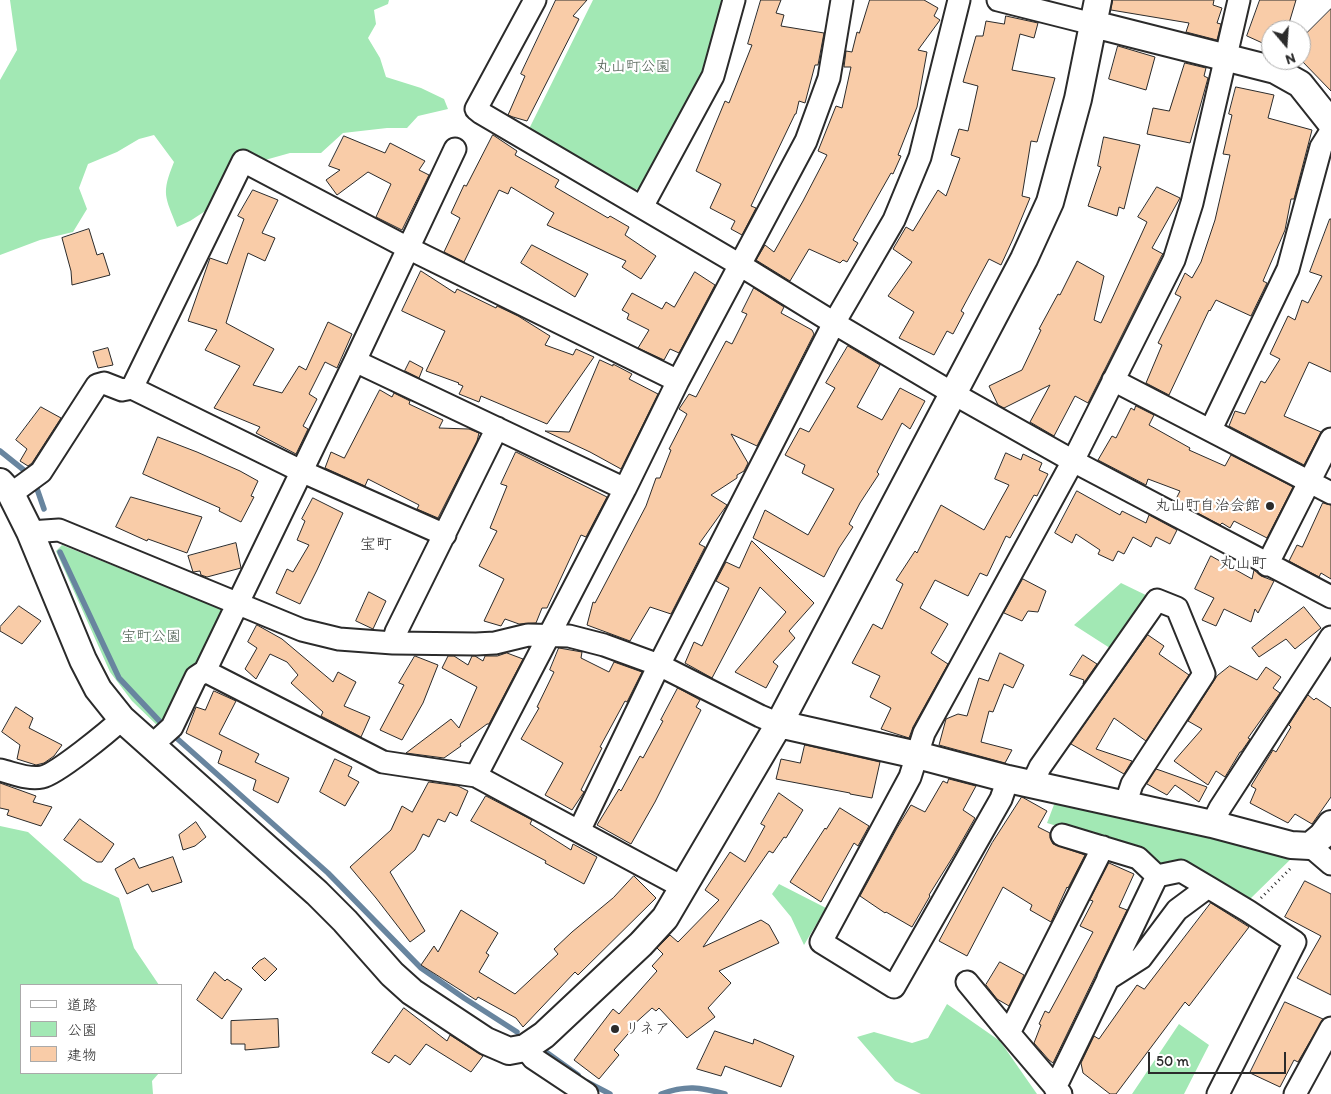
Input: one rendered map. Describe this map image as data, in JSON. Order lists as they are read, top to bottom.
{
  "districts": ["宝町", "丸山町"],
  "parks": ["丸山町公園", "宝町公園"],
  "places": ["丸山町自治会館", "リネア"],
  "legend": ["道路", "公園", "建物"],
  "scale_bar": "50 m",
  "north": "bottom"
}
